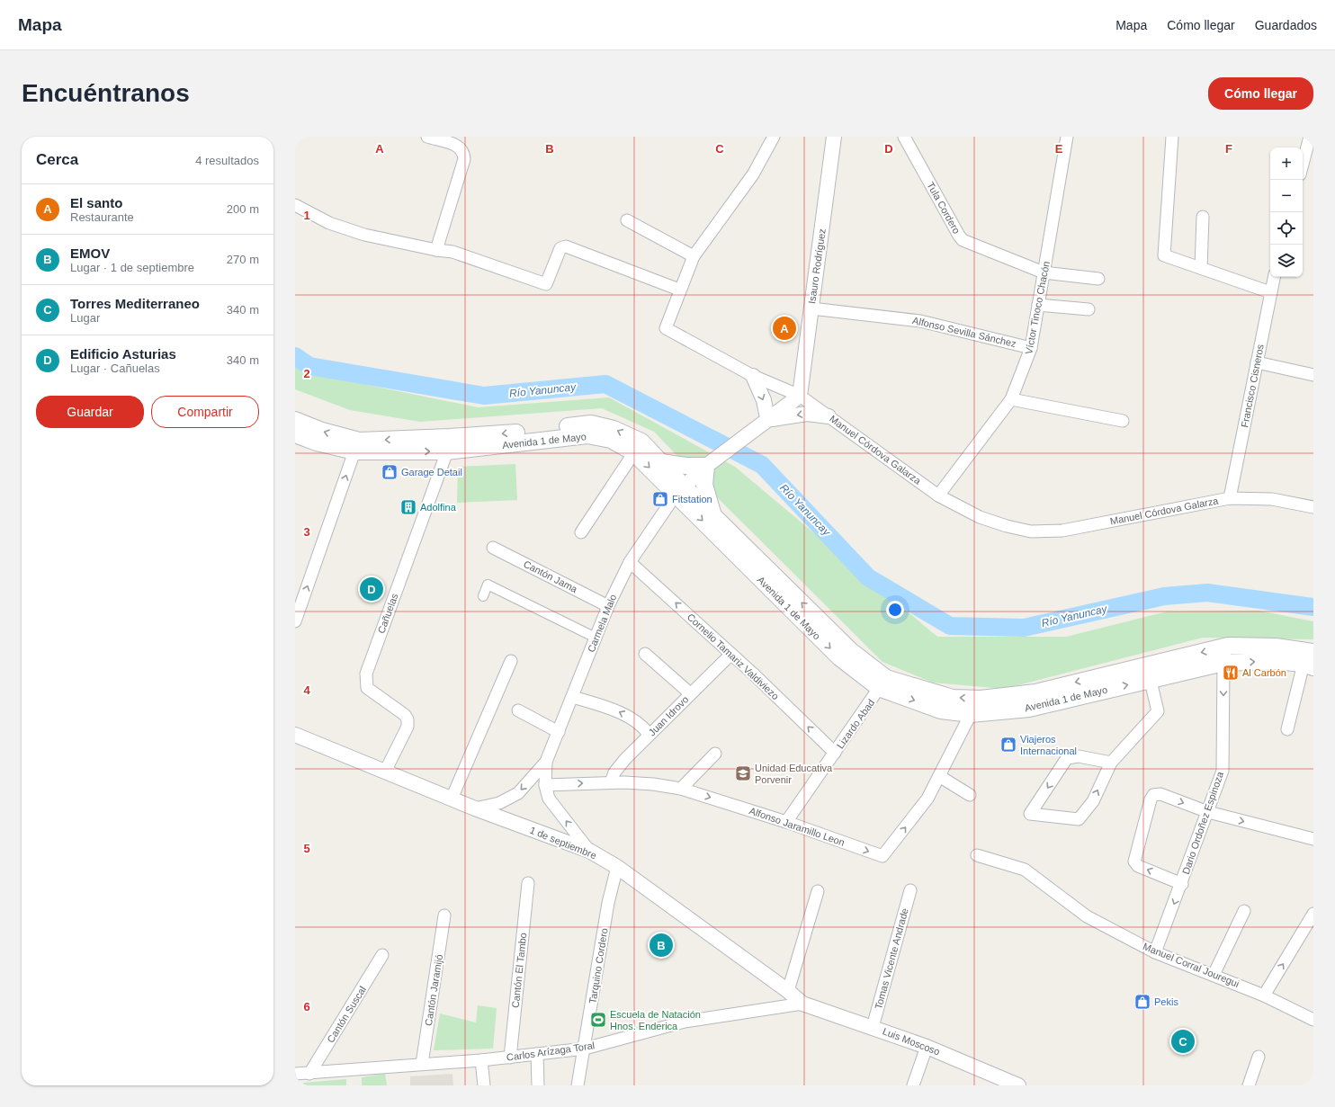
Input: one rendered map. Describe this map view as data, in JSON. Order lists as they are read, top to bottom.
{
  "streets": {
    "main road": ["Avenida 1 de Mayo"],
    "street": [
      "Tula Cordero",
      "Isauro Rodríguez",
      "Víctor Tinoco Chacón",
      "Alfonso Sevilla Sánchez",
      "Francisco Cisneros",
      "Manuel Córdova Galarza",
      "Cantón Jama",
      "Cañuelas",
      "Carmela Malo",
      "Cornelio Tamariz Valdiviezo",
      "Juan Idrovo",
      "Lizardo Abad",
      "Dario Ordoñez Espinoza",
      "Alfonso Jaramillo Leon",
      "1 de septiembre",
      "Tomas Vicente Andrade",
      "Manuel Corral Jouregui",
      "Tarquino Cordero",
      "Cantón El Tambo",
      "Cantón Jaramijó",
      "Cantón Suscal",
      "Luis Moscoso",
      "Carlos Arízaga Toral"
    ]
  },
  "crossings": [
    ["Tula Cordero", "Víctor Tinoco Chacón"],
    ["Isauro Rodríguez", "Alfonso Sevilla Sánchez"],
    ["Isauro Rodríguez", "Manuel Córdova Galarza"],
    ["Víctor Tinoco Chacón", "Alfonso Sevilla Sánchez"],
    ["Víctor Tinoco Chacón", "Manuel Córdova Galarza"],
    ["Francisco Cisneros", "Manuel Córdova Galarza"],
    ["Avenida 1 de Mayo", "Cañuelas"],
    ["Avenida 1 de Mayo", "Carmela Malo"],
    ["Avenida 1 de Mayo", "Lizardo Abad"],
    ["Avenida 1 de Mayo", "Dario Ordoñez Espinoza"],
    ["Avenida 1 de Mayo", "Alfonso Jaramillo Leon"],
    ["Cantón Jama", "Carmela Malo"],
    ["Cañuelas", "1 de septiembre"],
    ["Carmela Malo", "Cornelio Tamariz Valdiviezo"],
    ["Carmela Malo", "Alfonso Jaramillo Leon"],
    ["Carmela Malo", "1 de septiembre"],
    ["Cornelio Tamariz Valdiviezo", "Juan Idrovo"],
    ["Cornelio Tamariz Valdiviezo", "Lizardo Abad"],
    ["Juan Idrovo", "Alfonso Jaramillo Leon"],
    ["Lizardo Abad", "Alfonso Jaramillo Leon"],
    ["Dario Ordoñez Espinoza", "Manuel Corral Jouregui"],
    ["1 de septiembre", "Tarquino Cordero"],
    ["1 de septiembre", "Luis Moscoso"],
    ["1 de septiembre", "Carlos Arízaga Toral"],
    ["Tomas Vicente Andrade", "Luis Moscoso"],
    ["Tarquino Cordero", "Carlos Arízaga Toral"],
    ["Cantón El Tambo", "Carlos Arízaga Toral"],
    ["Cantón Jaramijó", "Carlos Arízaga Toral"],
    ["Cantón Suscal", "Carlos Arízaga Toral"],
    ["Luis Moscoso", "Carlos Arízaga Toral"]
  ],
  "one_way": ["Cornelio Tamariz Valdiviezo", "Alfonso Jaramillo Leon"],
  "water": ["Río Yanuncay"],
  "places": {
    "shop": [
      "Garage Detail",
      "Fitstation",
      "Viajeros Internacional",
      "Pekis"
    ],
    "building": ["Adolfina"],
    "restaurant": ["Al Carbón"],
    "school or university": ["Unidad Educativa Porvenir"],
    "sports": ["Escuela de Natación Hnos. Enderica"]
  },
  "page": {
    "header": "Mapa",
    "nav": ["Mapa", "Cómo llegar", "Guardados"],
    "buttons": [
      "Cómo llegar",
      ["Guardar", "Compartir"]
    ],
    "title": "Encuéntranos",
    "heading": ["Cerca", "4 resultados"],
    "map_buttons": ["+", "−"],
    "list": [
      {
        "mark": "A",
        "name": "El santo",
        "note": "Restaurante",
        "value": "200 m"
      },
      {
        "mark": "B",
        "name": "EMOV",
        "note": "Lugar · 1 de septiembre",
        "value": "270 m"
      },
      {
        "mark": "C",
        "name": "Torres Mediterraneo",
        "note": "Lugar",
        "value": "340 m"
      },
      {
        "mark": "D",
        "name": "Edificio Asturias",
        "note": "Lugar · Cañuelas",
        "value": "340 m"
      }
    ],
    "pins": [
      "A",
      "D",
      "B",
      "C"
    ]
  },
  "grid": {
    "columns": [
      "A",
      "B",
      "C",
      "D",
      "E",
      "F"
    ],
    "rows": [
      "1",
      "2",
      "3",
      "4",
      "5",
      "6"
    ]
  }
}
